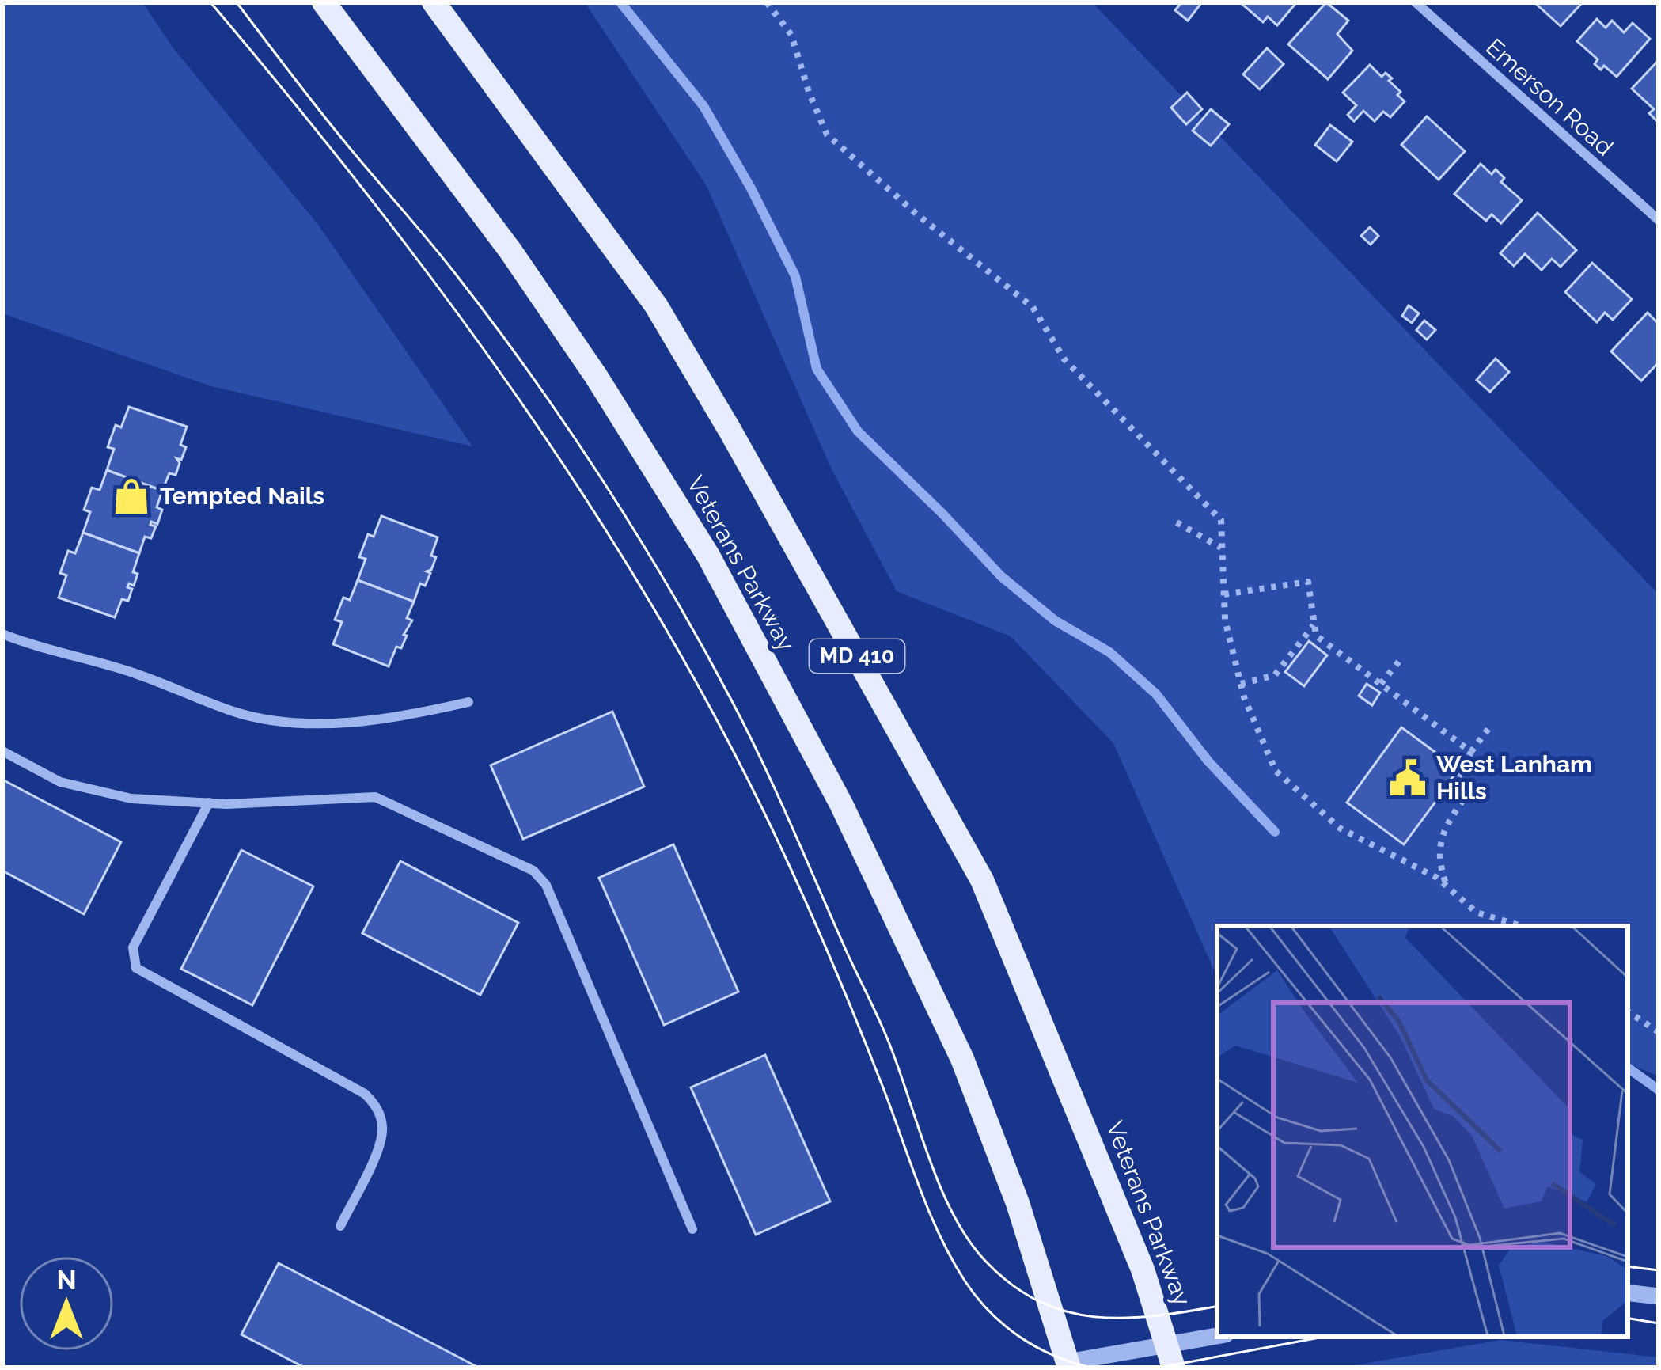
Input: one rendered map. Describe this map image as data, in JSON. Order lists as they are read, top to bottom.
{
  "streets": {
    "main road": ["Veterans Parkway", "MD 410"],
    "street": ["Emerson Road"]
  },
  "places": {
    "shop": ["Tempted Nails"],
    "public building": ["West Lanham Hills"]
  },
  "north": "top"
}
